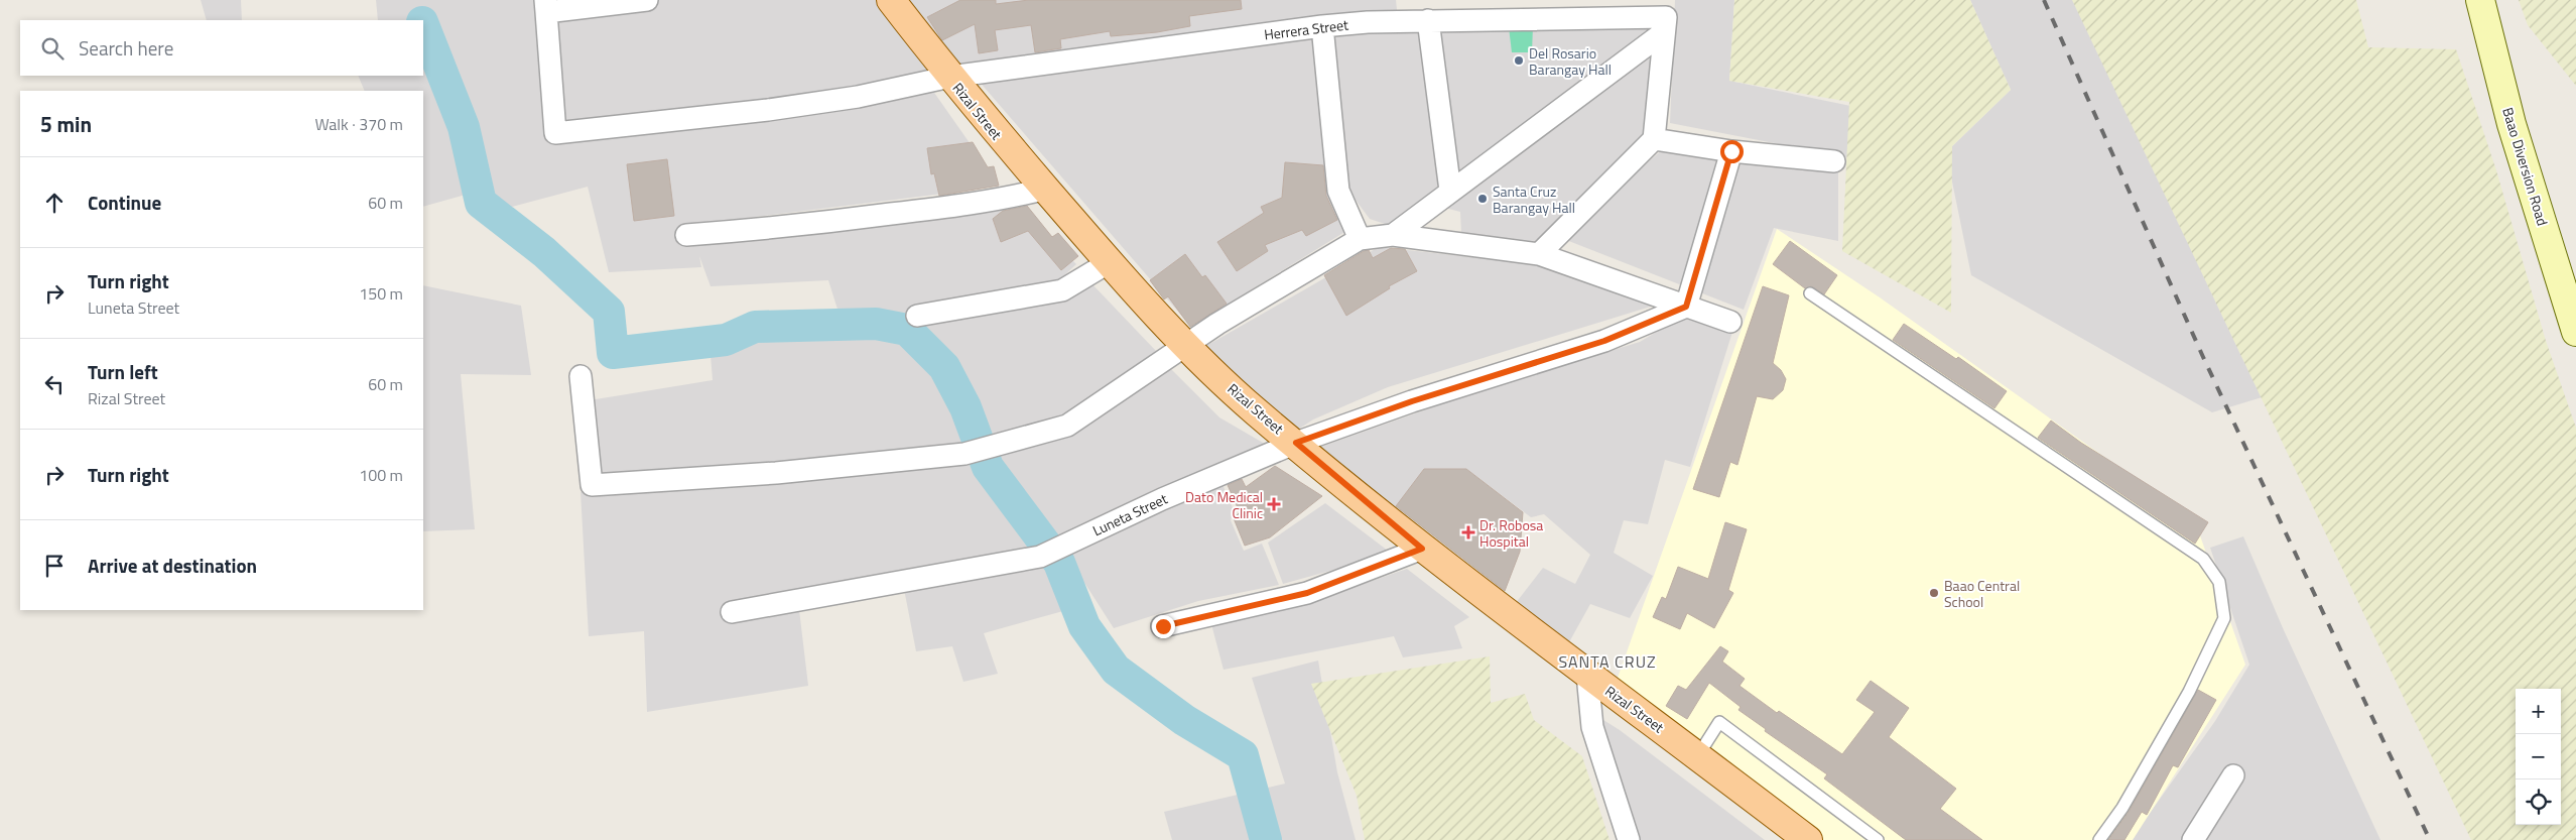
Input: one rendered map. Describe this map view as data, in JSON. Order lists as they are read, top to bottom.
{
  "streets": {
    "main road": ["Rizal Street", "Baao Diversion Road"],
    "street": ["Herrera Street", "Luneta Street"]
  },
  "crossings": [
    ["Herrera Street", "Rizal Street"],
    ["Rizal Street", "Luneta Street"]
  ],
  "districts": ["SANTA CRUZ"],
  "places": {
    "other": ["Del Rosario Barangay Hall", "Santa Cruz Barangay Hall", "Baao Central School"],
    "health": ["Dato Medical Clinic", "Dr. Robosa Hospital"]
  },
  "page": {
    "search": "Search here",
    "heading": ["5 min", "Walk · 370 m"],
    "list": [
      ["Continue", "60 m"],
      ["Turn right", "Luneta Street", "150 m"],
      ["Turn left", "Rizal Street", "60 m"],
      ["Turn right", "100 m"],
      "Arrive at destination"
    ],
    "map_buttons": ["+", "−"]
  }
}
